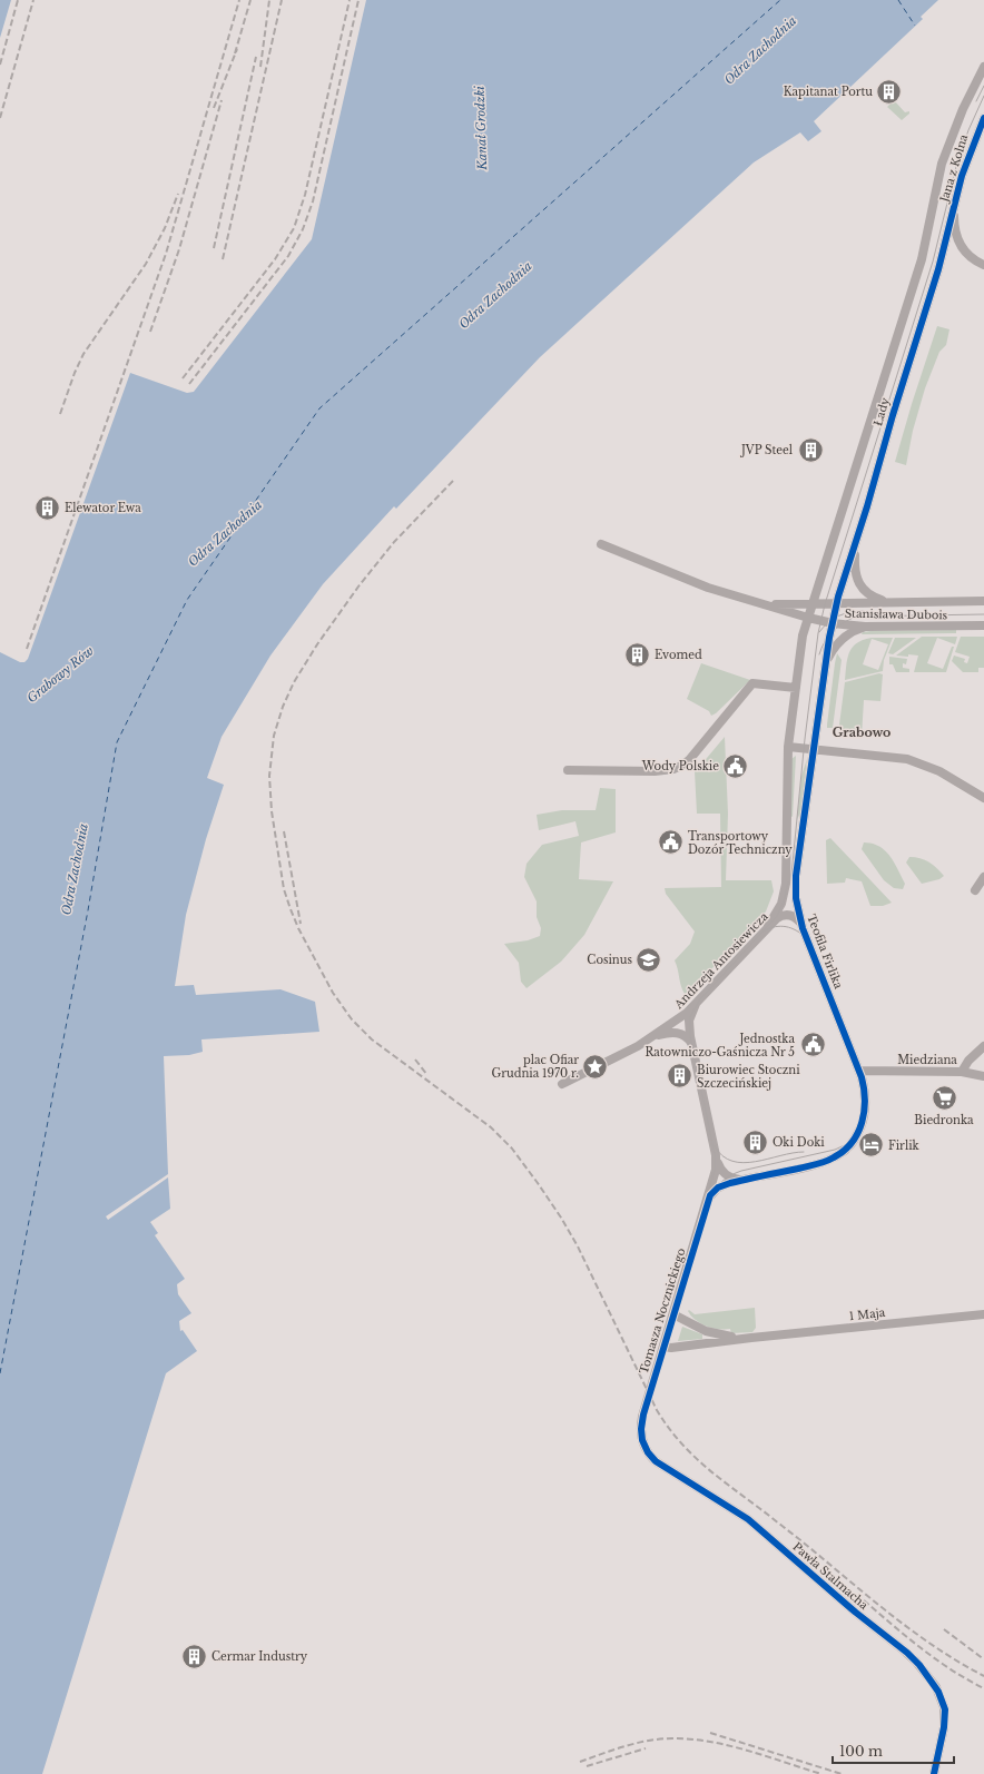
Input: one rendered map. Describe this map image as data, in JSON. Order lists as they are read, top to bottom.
{
  "streets": {
    "street": [
      "Jana z Kolna",
      "Łady",
      "Stanisława Dubois",
      "Teofila Firlika",
      "Andrzeja Antosiewicza",
      "Miedziana",
      "Tomasza Nocznickiego",
      "1 Maja",
      "Pawła Stalmacha"
    ]
  },
  "crossings": [
    ["Jana z Kolna", "Łady"],
    ["Łady", "Stanisława Dubois"],
    ["Łady", "Teofila Firlika"],
    ["Stanisława Dubois", "Teofila Firlika"],
    ["Teofila Firlika", "Andrzeja Antosiewicza"],
    ["Teofila Firlika", "Miedziana"],
    ["Teofila Firlika", "Tomasza Nocznickiego"],
    ["Andrzeja Antosiewicza", "Tomasza Nocznickiego"],
    ["Tomasza Nocznickiego", "1 Maja"],
    ["Tomasza Nocznickiego", "Pawła Stalmacha"]
  ],
  "districts": ["Grabowo"],
  "water": ["Odra Zachodnia", "Kanał Grodzki", "Grabowy Rów"],
  "places": {
    "building": [
      "Kapitanat Portu",
      "JVP Steel",
      "Elewator Ewa",
      "Evomed",
      "Biurowiec Stoczni Szczecińskiej",
      "Oki Doki",
      "Cermar Industry"
    ],
    "public building": ["Wody Polskie", "Transportowy Dozór Techniczny", "Jednostka Ratowniczo-Gaśnicza Nr 5"],
    "school or university": ["Cosinus"],
    "place": ["plac Ofiar Grudnia 1970 r."],
    "supermarket": ["Biedronka"],
    "hotel": ["Firlik"]
  },
  "scale_bar": "100 m"
}
